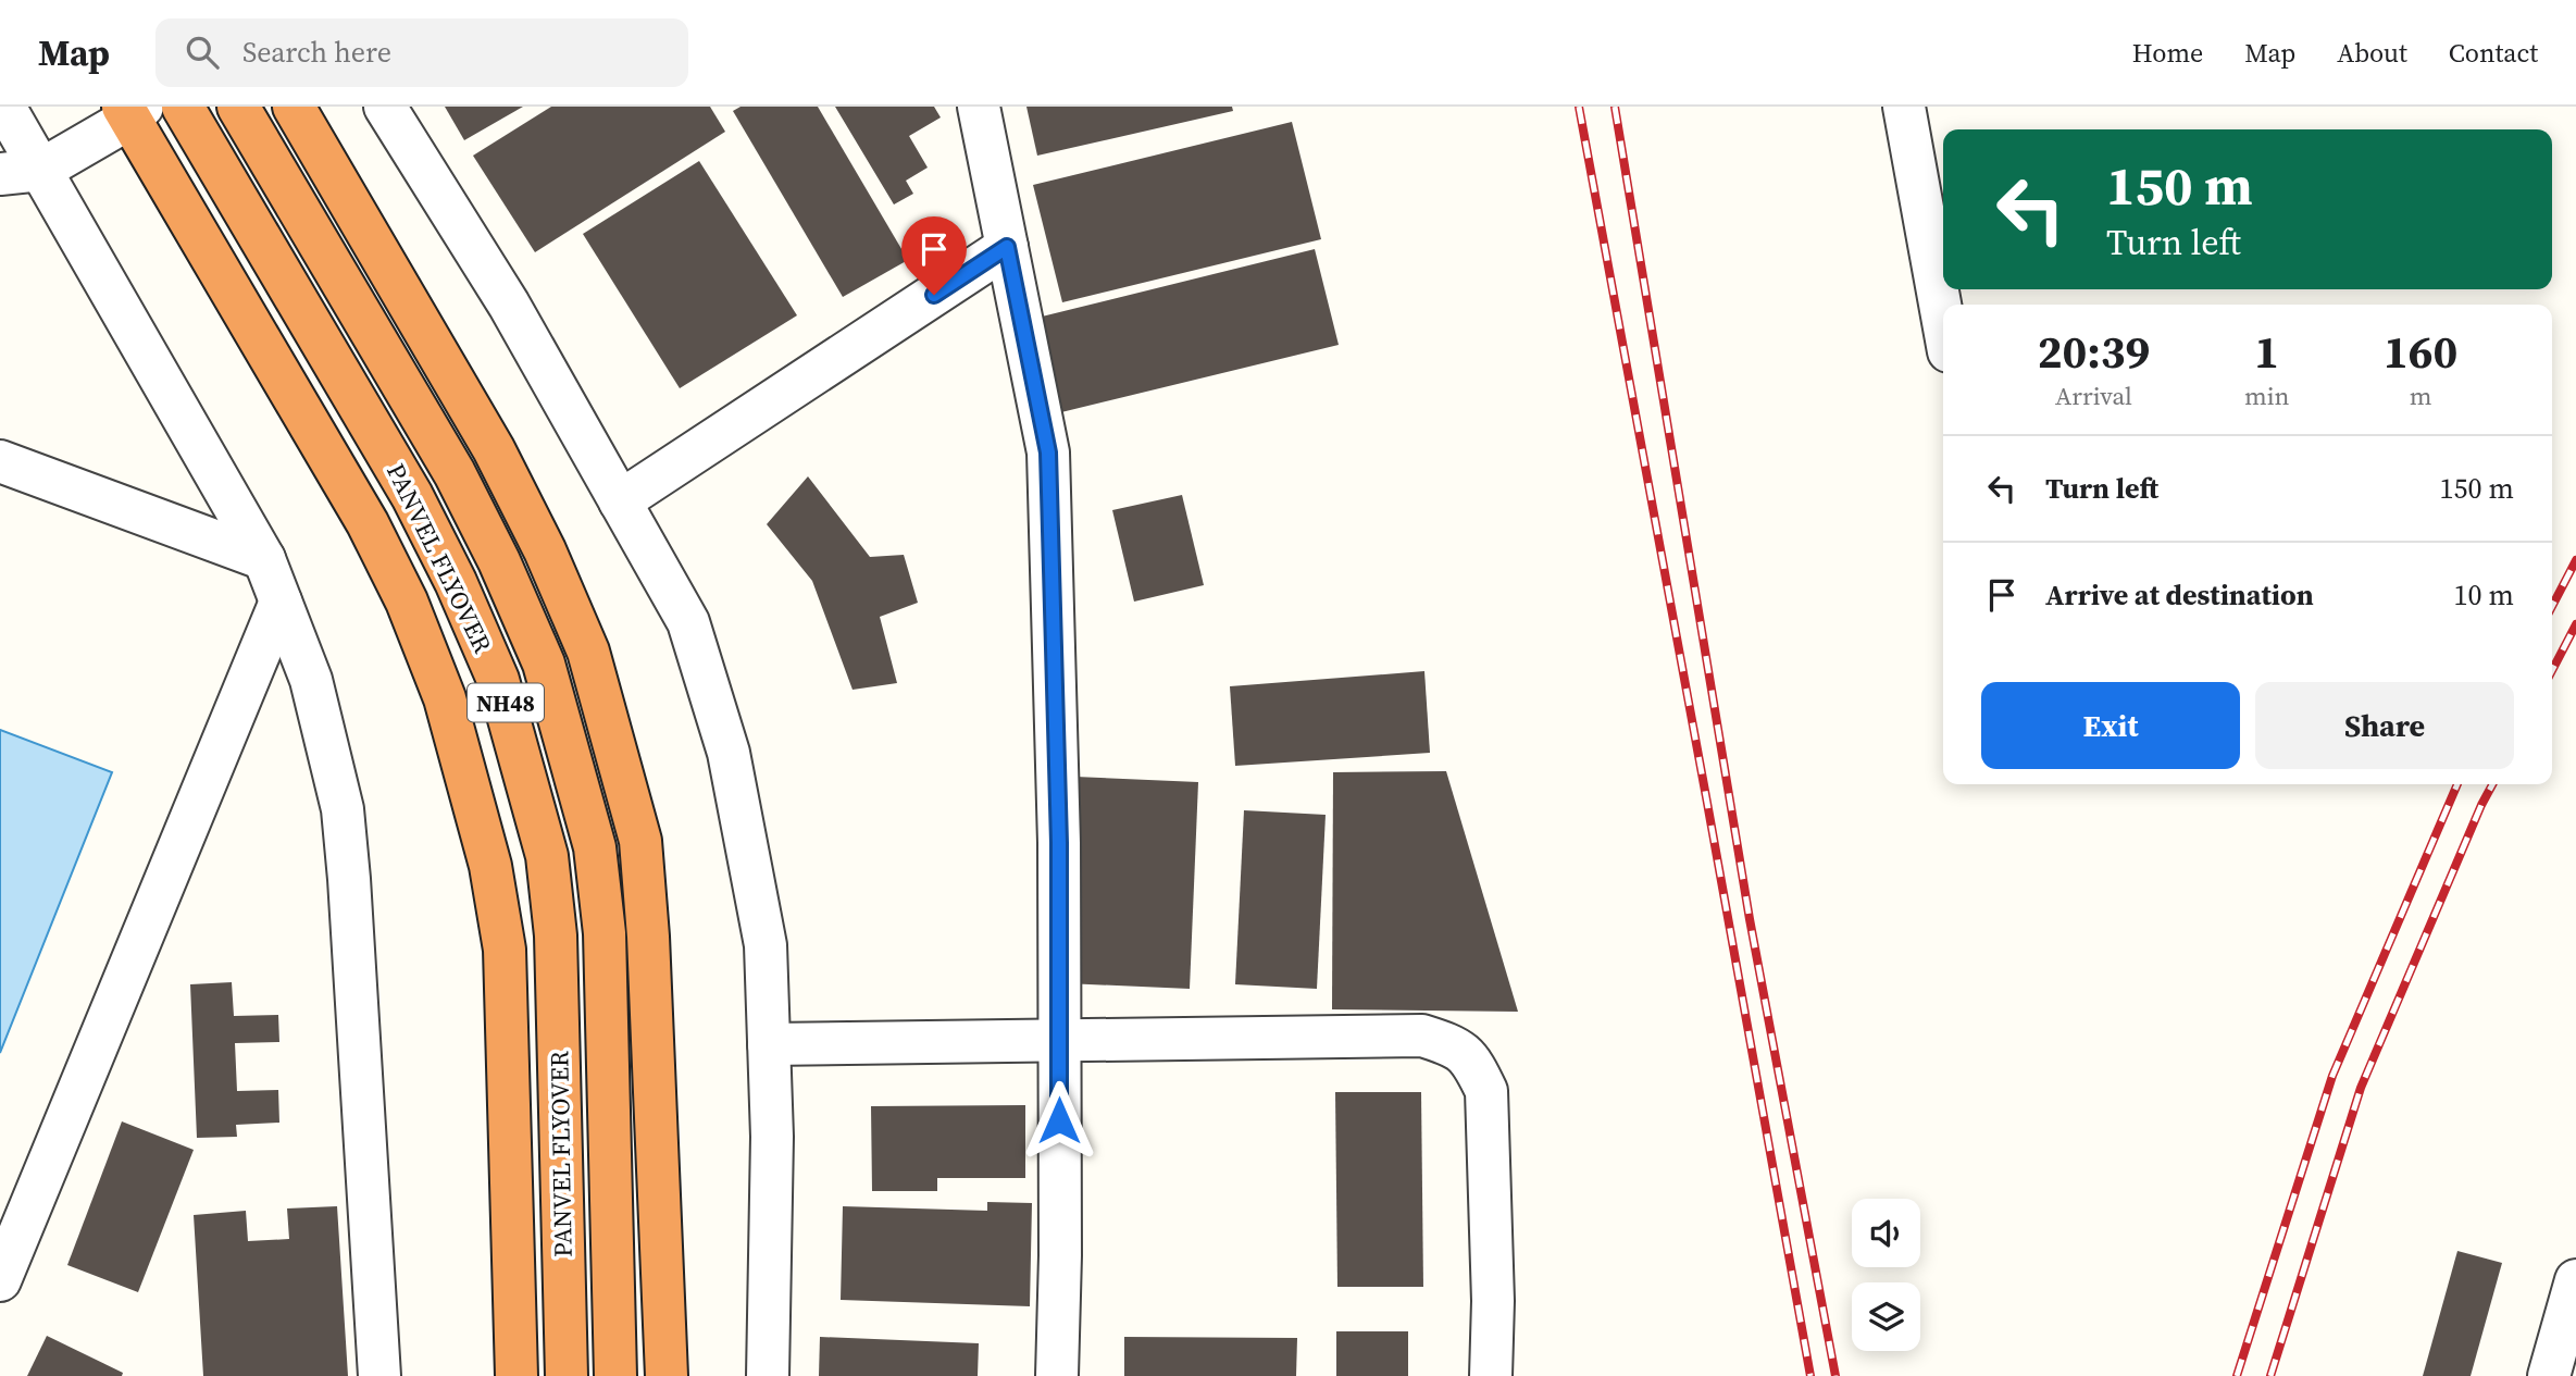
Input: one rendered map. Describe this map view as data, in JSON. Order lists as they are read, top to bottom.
{
  "streets": {
    "highway": ["PANVEL FLYOVER", "NH48"]
  },
  "page": {
    "header": "Map",
    "search": "Search here",
    "nav": [
      "Home",
      "Map",
      "About",
      "Contact"
    ],
    "turn": ["150 m", "Turn left"],
    "eta": [
      "20:39",
      "Arrival",
      "1",
      "min",
      "160",
      "m"
    ],
    "list": [
      {
        "name": "Turn left",
        "value": "150 m"
      },
      {
        "name": "Arrive at destination",
        "value": "10 m"
      }
    ],
    "buttons": ["Exit", "Share"]
  }
}
